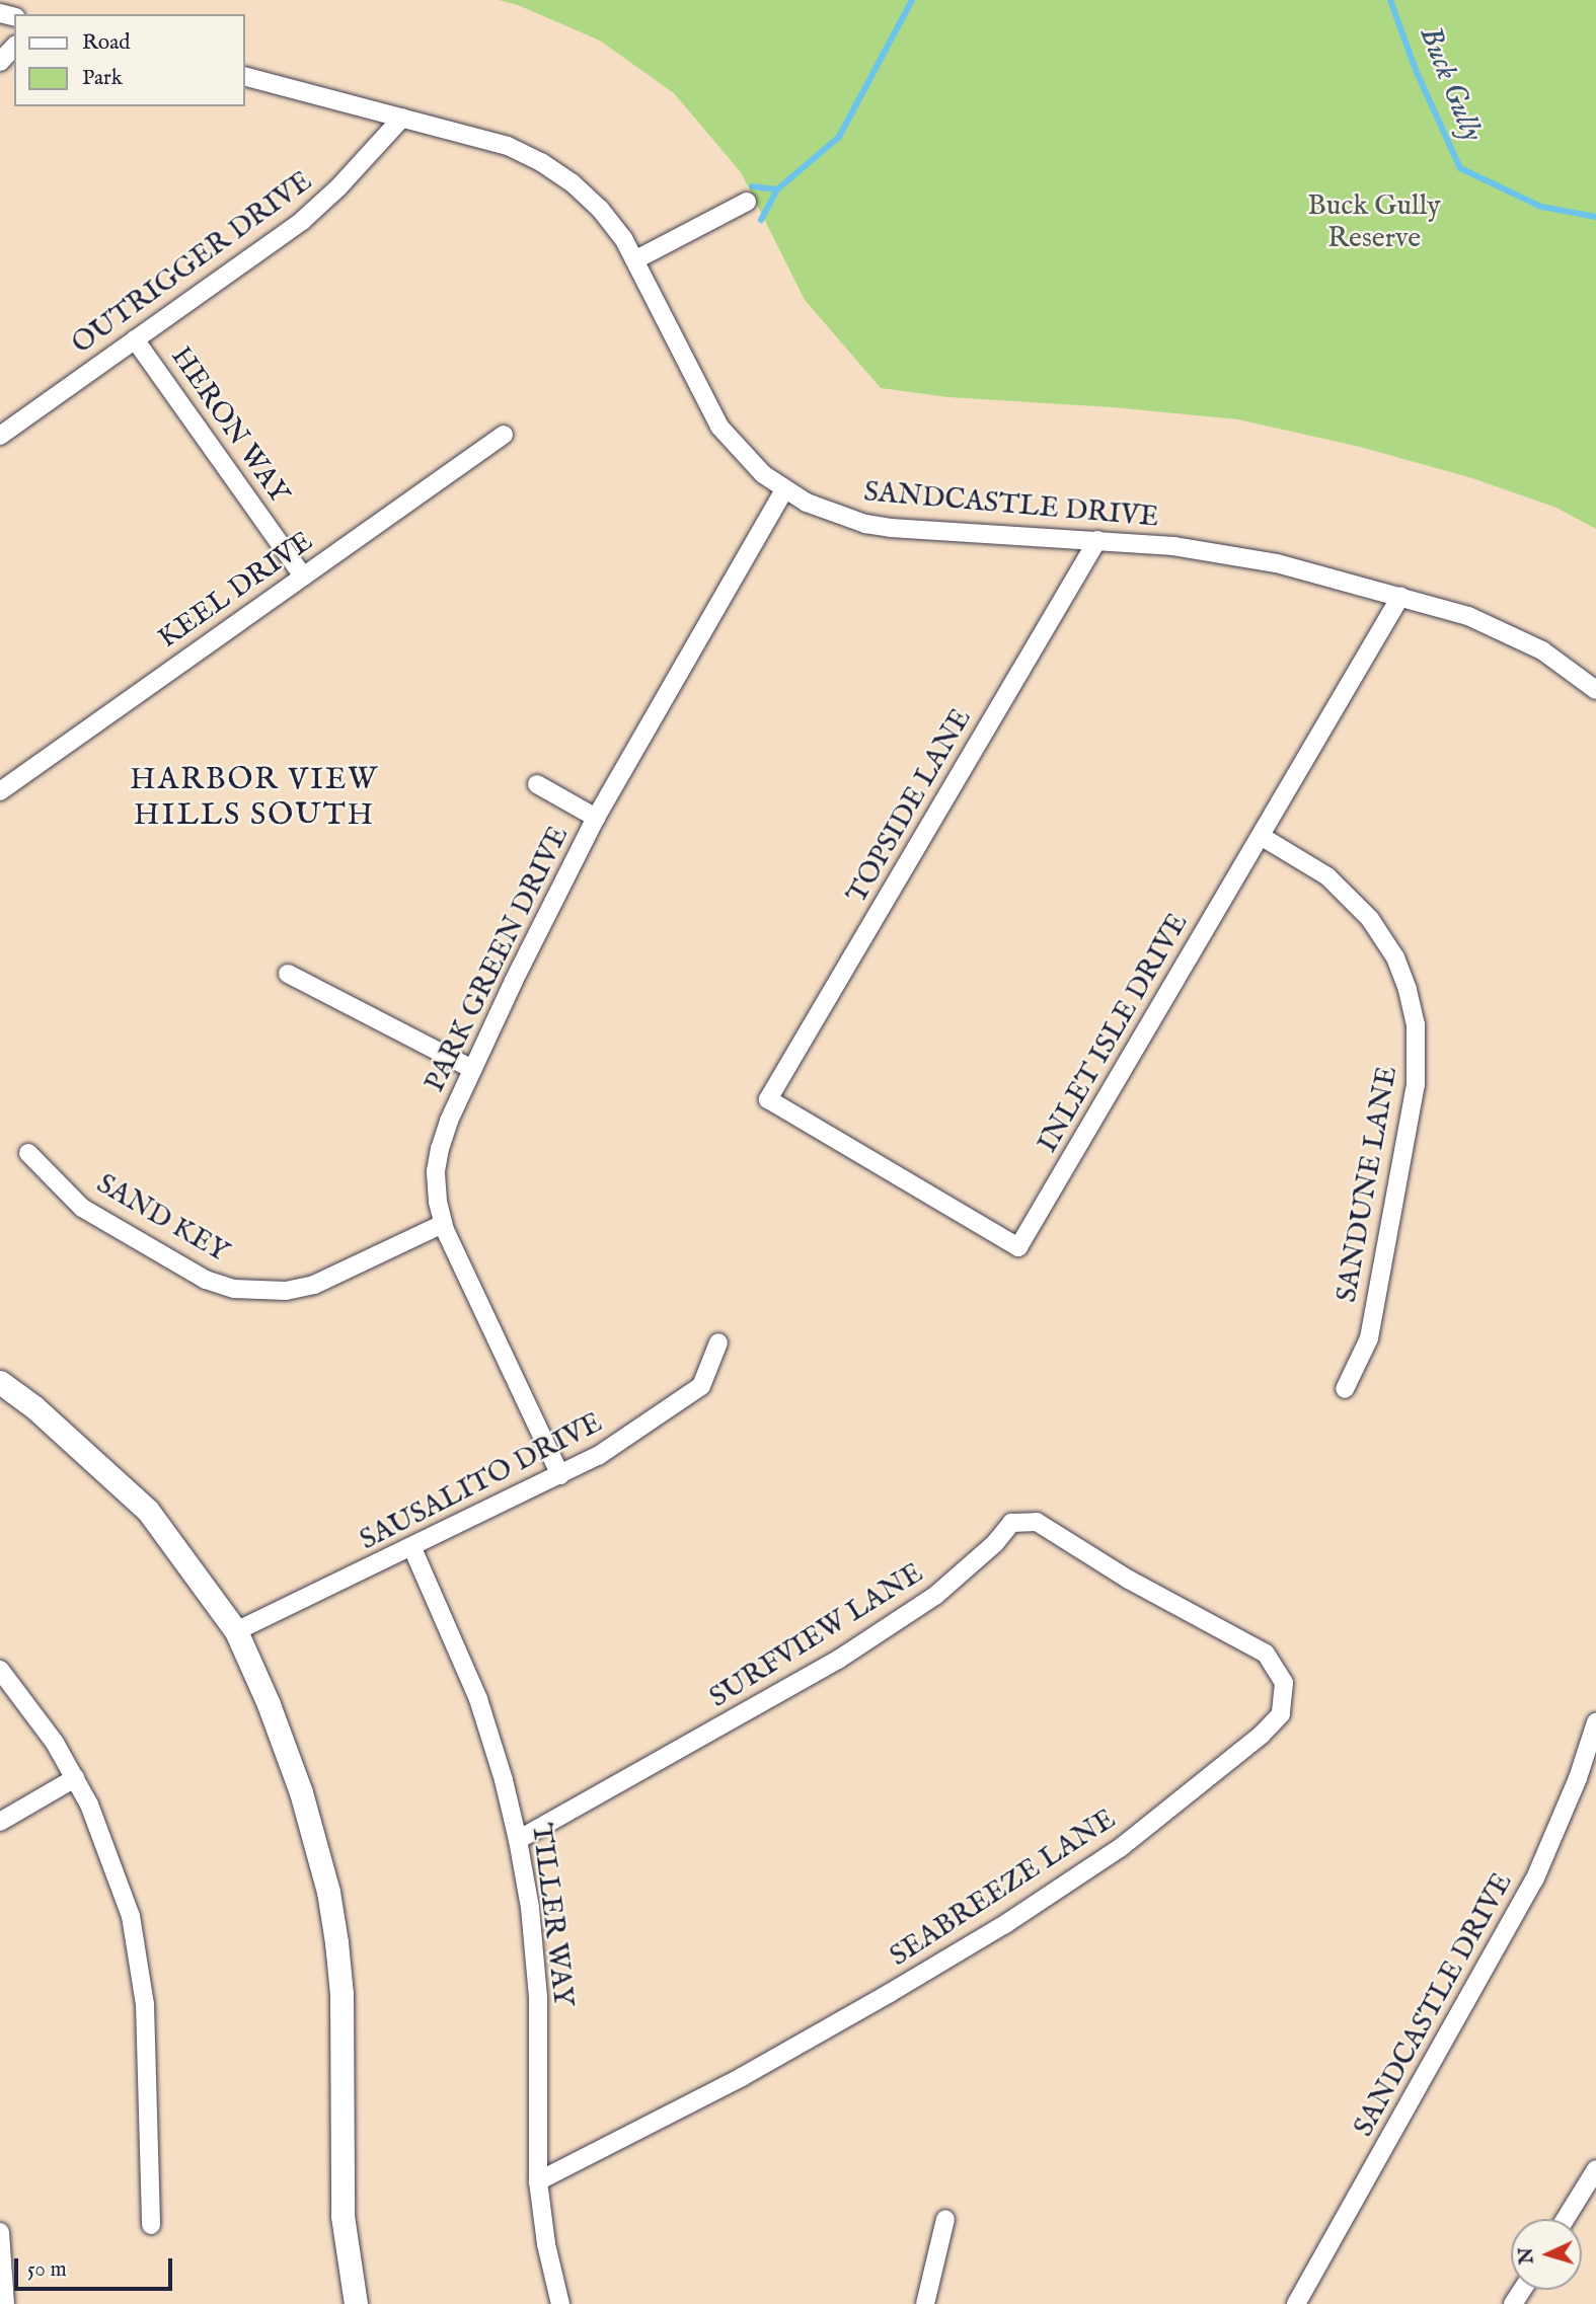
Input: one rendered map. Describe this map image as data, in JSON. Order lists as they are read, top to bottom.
{
  "streets": {
    "street": [
      "OUTRIGGER DRIVE",
      "HERON WAY",
      "SANDCASTLE DRIVE",
      "KEEL DRIVE",
      "TOPSIDE LANE",
      "PARK GREEN DRIVE",
      "INLET ISLE DRIVE",
      "SANDUNE LANE",
      "SAND KEY",
      "SAUSALITO DRIVE",
      "SURFVIEW LANE",
      "SEABREEZE LANE",
      "TILLER WAY"
    ]
  },
  "crossings": [
    ["OUTRIGGER DRIVE", "HERON WAY"],
    ["OUTRIGGER DRIVE", "SANDCASTLE DRIVE"],
    ["HERON WAY", "KEEL DRIVE"],
    ["SANDCASTLE DRIVE", "TOPSIDE LANE"],
    ["SANDCASTLE DRIVE", "PARK GREEN DRIVE"],
    ["SANDCASTLE DRIVE", "INLET ISLE DRIVE"],
    ["TOPSIDE LANE", "INLET ISLE DRIVE"],
    ["PARK GREEN DRIVE", "SAND KEY"],
    ["PARK GREEN DRIVE", "SAUSALITO DRIVE"],
    ["INLET ISLE DRIVE", "SANDUNE LANE"],
    ["SAUSALITO DRIVE", "TILLER WAY"],
    ["SURFVIEW LANE", "SEABREEZE LANE"],
    ["SURFVIEW LANE", "TILLER WAY"],
    ["SEABREEZE LANE", "TILLER WAY"]
  ],
  "districts": ["HARBOR VIEW HILLS SOUTH"],
  "water": ["Buck Gully"],
  "parks": ["Buck Gully Reserve"],
  "legend": ["Road", "Park"],
  "scale_bar": "50 m",
  "north": "left"
}
